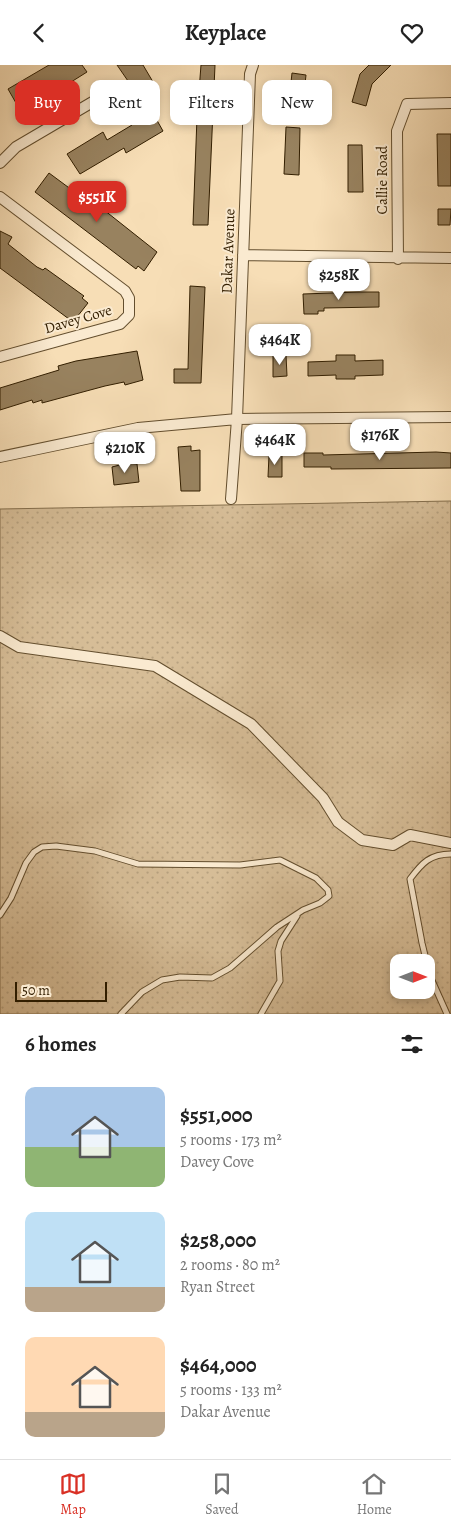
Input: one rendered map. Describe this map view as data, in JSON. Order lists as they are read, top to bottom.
{
  "streets": {
    "street": ["Callie Road", "Dakar Avenue", "Davey Cove"]
  },
  "scale_bar": "50 m",
  "north": "right",
  "page": {
    "header": "Keyplace",
    "chip": [
      "Buy",
      "Rent",
      "Filters",
      "New"
    ],
    "price": [
      "$551K",
      "$258K",
      "$464K",
      "$176K",
      "$464K",
      "$210K"
    ],
    "scale": "50 m",
    "heading": "6 homes",
    "list": [
      {
        "name": "$551,000",
        "note": "5 rooms · 173 m² · Davey Cove"
      },
      {
        "name": "$258,000",
        "note": "2 rooms · 80 m² · Ryan Street"
      },
      {
        "name": "$464,000",
        "note": "5 rooms · 133 m² · Dakar Avenue"
      }
    ],
    "tabs": ["Map", "Saved", "Home"]
  }
}
